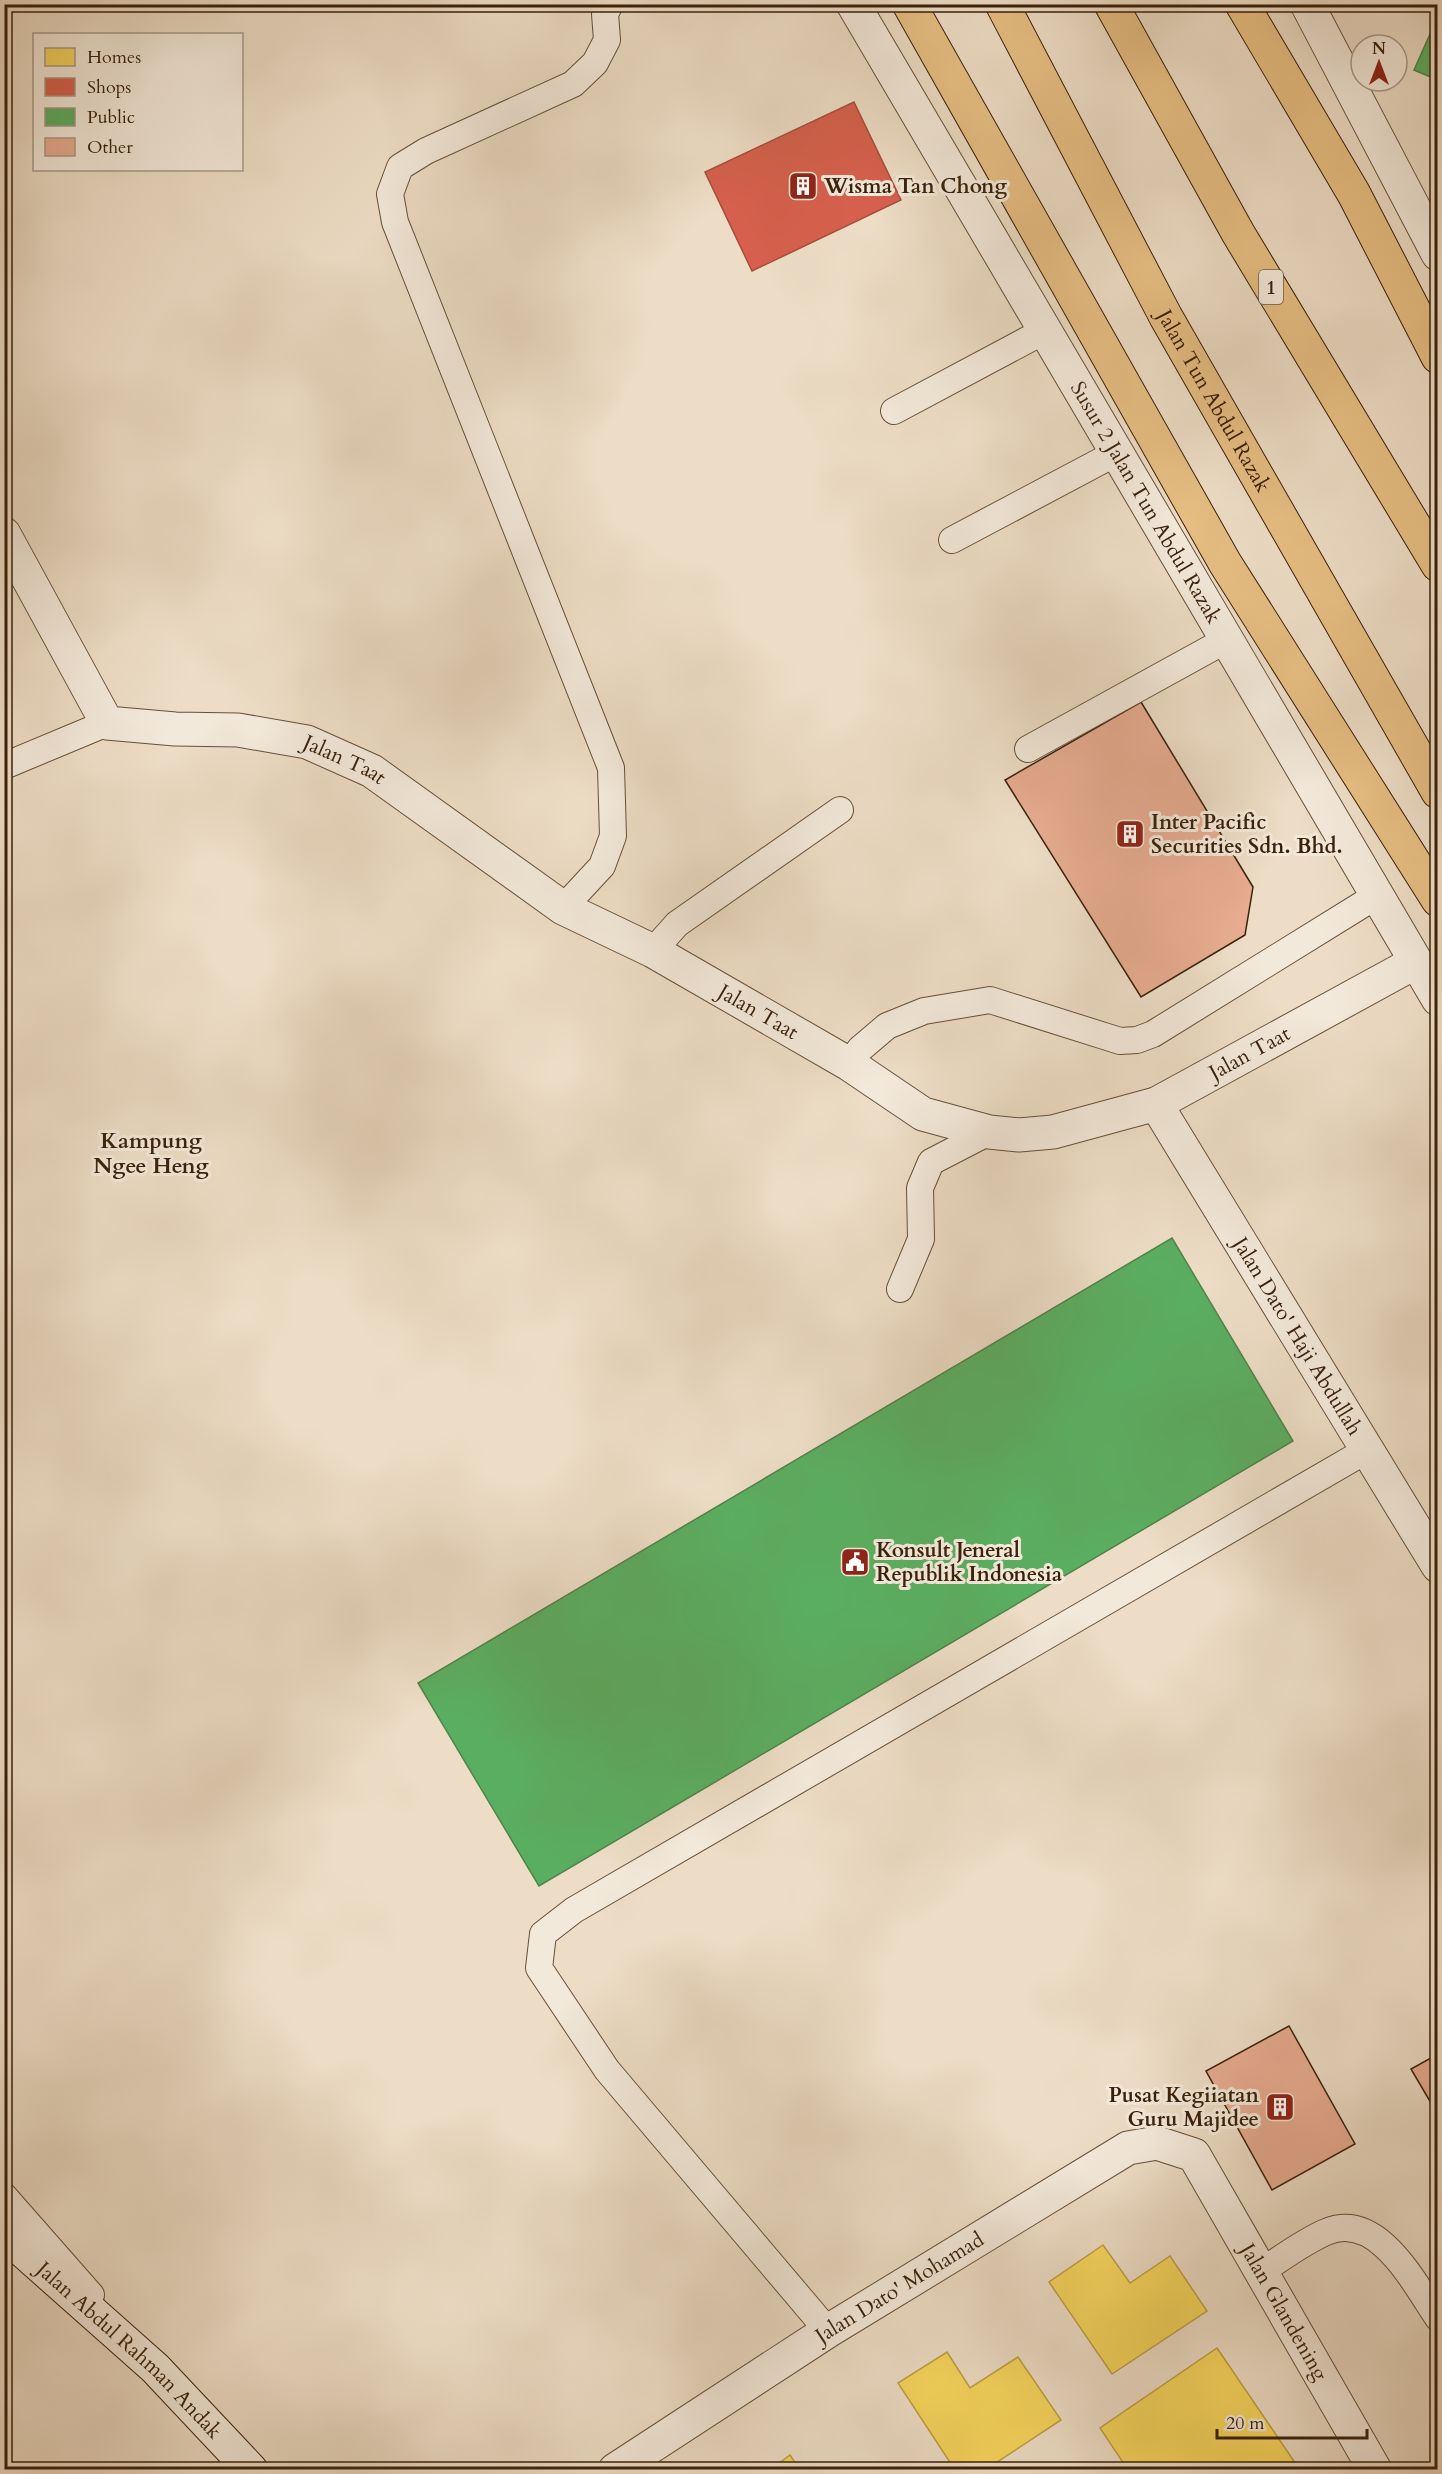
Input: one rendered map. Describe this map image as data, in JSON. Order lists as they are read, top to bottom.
{
  "streets": {
    "highway": ["1", "Jalan Tun Abdul Razak"],
    "street": [
      "Susur 2 Jalan Tun Abdul Razak",
      "Jalan Taat",
      "Jalan Dato' Haji Abdullah",
      "Jalan Dato' Mohamad",
      "Jalan Glandening",
      "Jalan Abdul Rahman Andak"
    ]
  },
  "crossings": [
    ["Susur 2 Jalan Tun Abdul Razak", "Jalan Taat"],
    ["Jalan Taat", "Jalan Dato' Haji Abdullah"],
    ["Jalan Dato' Mohamad", "Jalan Glandening"]
  ],
  "districts": ["Kampung Ngee Heng"],
  "places": {
    "building": ["Wisma Tan Chong", "Inter Pacific Securities Sdn. Bhd.", "Pusat Kegiiatan Guru Majidee"],
    "public building": ["Konsult Jeneral Republik Indonesia"]
  },
  "legend": [
    "Homes",
    "Shops",
    "Public",
    "Other"
  ],
  "scale_bar": "20 m",
  "north": "top"
}
